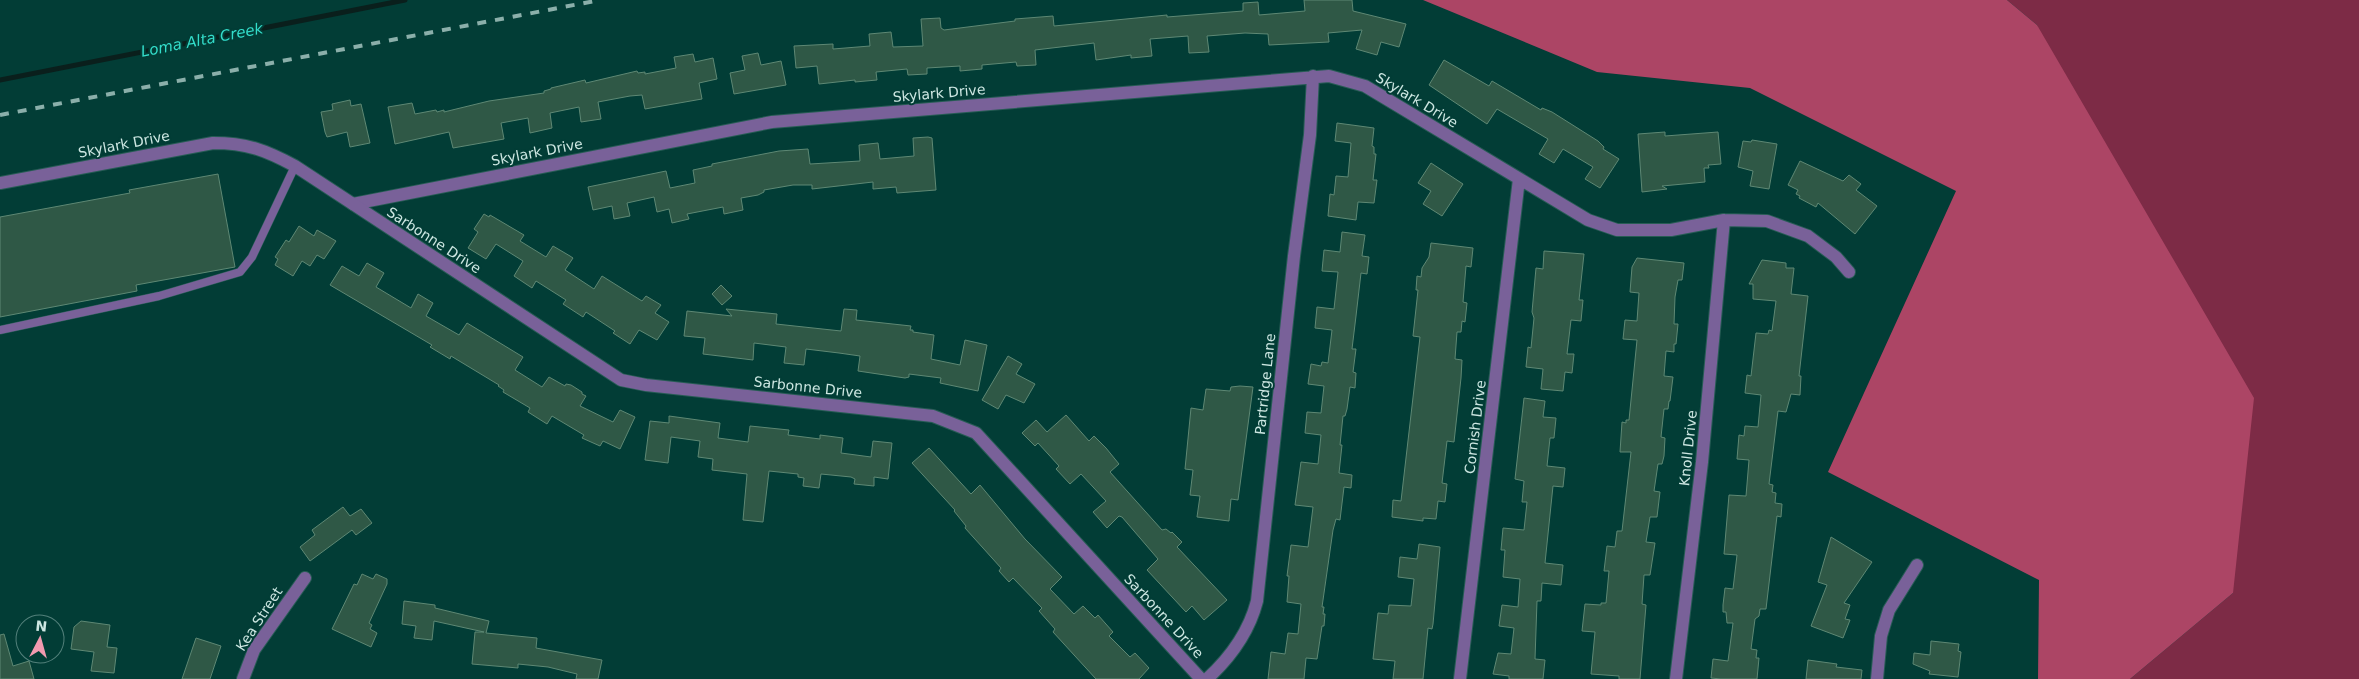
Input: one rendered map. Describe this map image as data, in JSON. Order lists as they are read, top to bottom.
{
  "streets": {
    "street": [
      "Skylark Drive",
      "Sarbonne Drive",
      "Partridge Lane",
      "Cornish Drive",
      "Knoll Drive",
      "Kea Street"
    ]
  },
  "crossings": [
    ["Skylark Drive", "Sarbonne Drive"],
    ["Skylark Drive", "Partridge Lane"],
    ["Skylark Drive", "Cornish Drive"],
    ["Skylark Drive", "Knoll Drive"]
  ],
  "water": ["Loma Alta Creek"],
  "north": "top"
}
